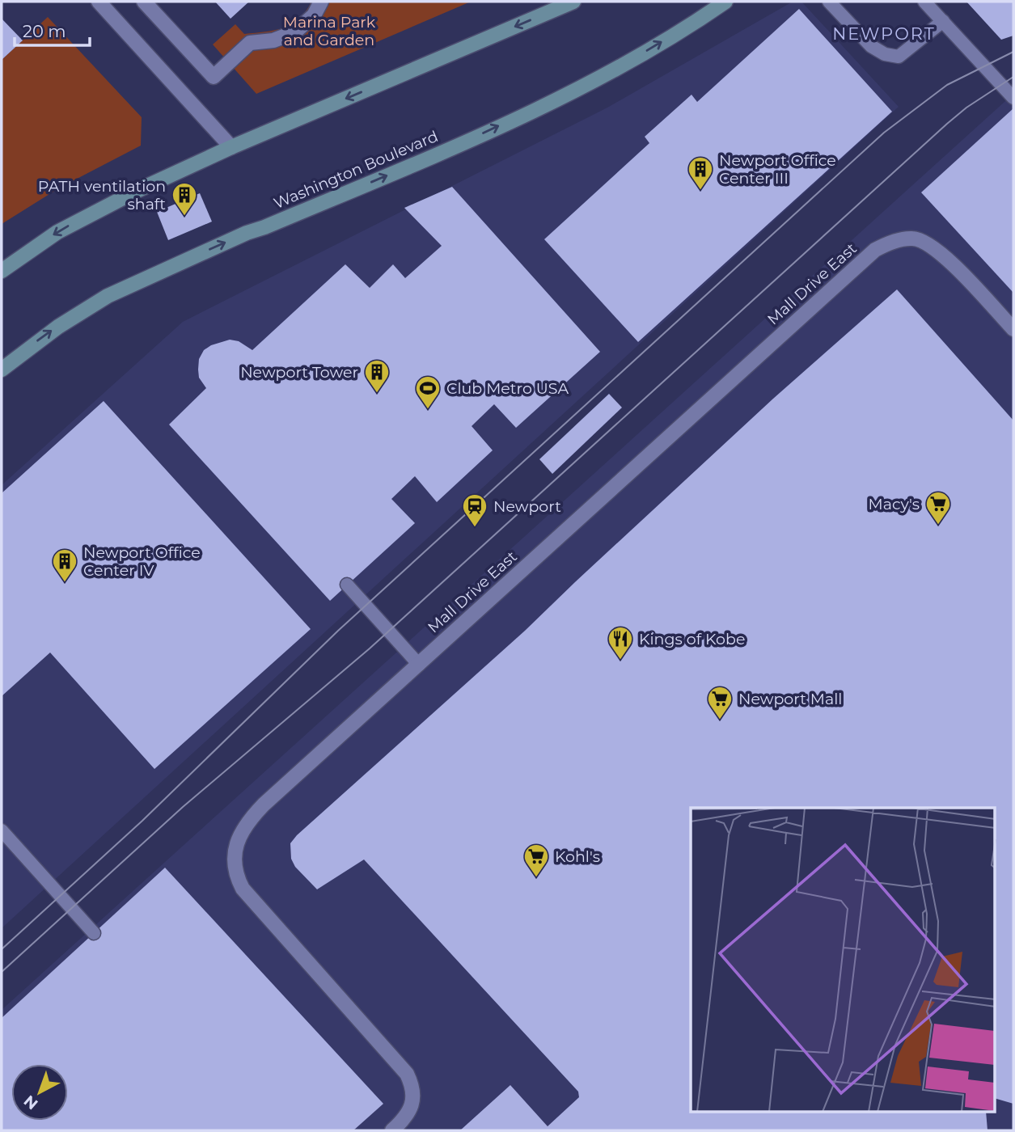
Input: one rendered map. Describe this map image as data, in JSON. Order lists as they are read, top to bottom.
{
  "streets": {
    "street": ["Washington Boulevard", "Mall Drive East"]
  },
  "districts": ["NEWPORT"],
  "parks": ["Marina Park and Garden"],
  "places": {
    "building": [
      "Newport Office Center III",
      "PATH ventilation shaft",
      "Newport Tower",
      "Newport Office Center IV"
    ],
    "sports": ["Club Metro USA"],
    "supermarket": ["Macy's", "Newport Mall", "Kohl's"],
    "station": ["Newport"],
    "restaurant": ["Kings of Kobe"]
  },
  "scale_bar": "20 m",
  "north": "bottom left"
}
